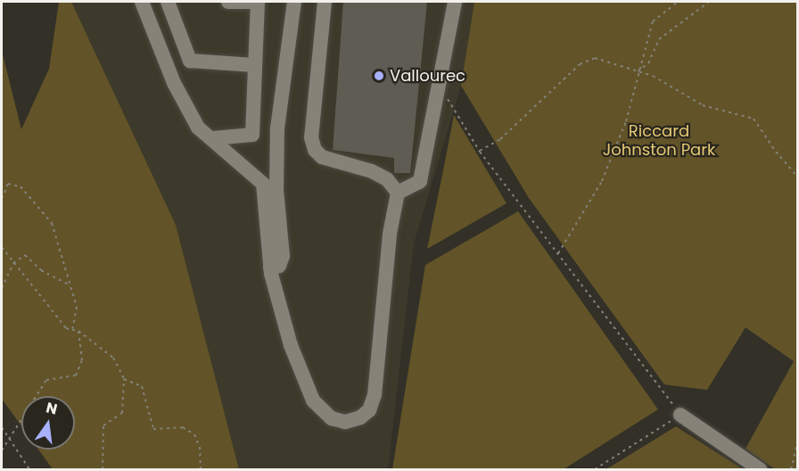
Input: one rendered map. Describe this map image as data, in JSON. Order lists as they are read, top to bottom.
{
  "parks": ["Riccard Johnston Park"],
  "places": ["Vallourec"],
  "north": "top"
}
